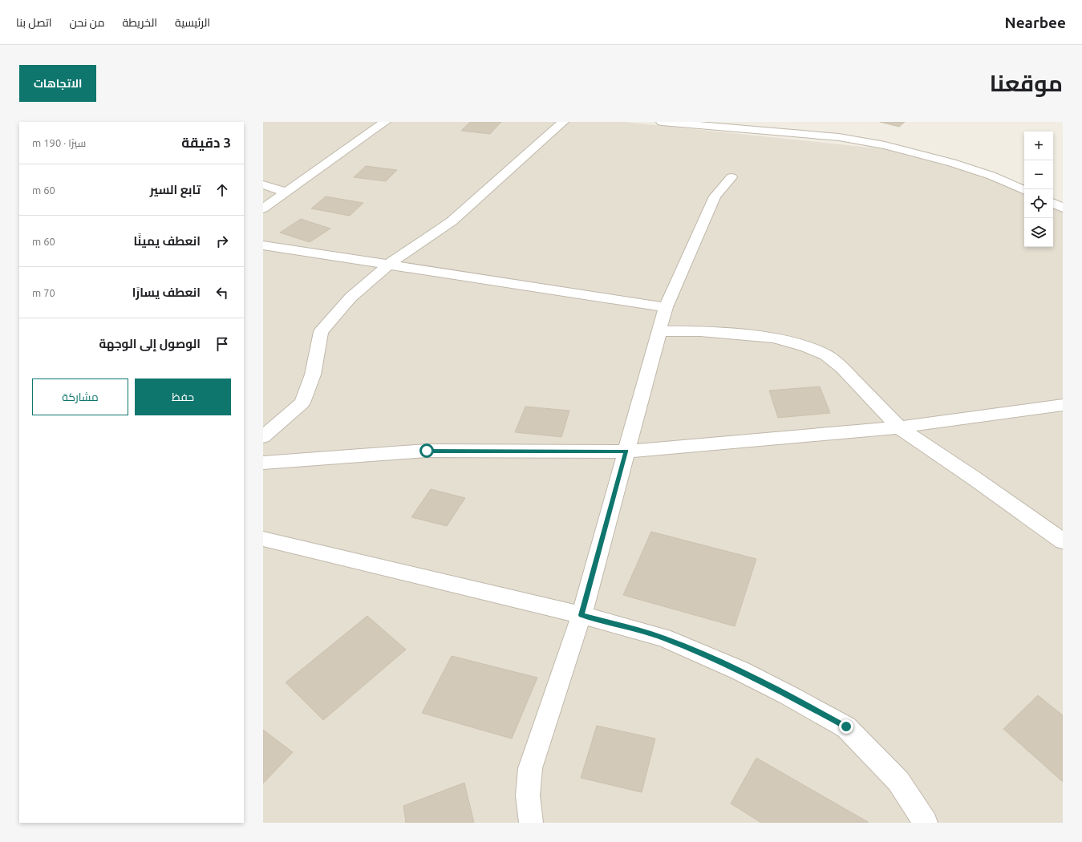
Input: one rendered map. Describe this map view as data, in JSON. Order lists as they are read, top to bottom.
{
  "page": {
    "header": "Nearbee",
    "nav": [
      "الرئيسية",
      "الخريطة",
      "من نحن",
      "اتصل بنا"
    ],
    "title": "موقعنا",
    "buttons": [
      "الاتجاهات",
      ["حفظ", "مشاركة"]
    ],
    "heading": ["3 دقيقة", "سيرًا · 190 m"],
    "map_buttons": ["+", "−"],
    "list": [
      ["تابع السير", "60 m"],
      ["انعطف يمينًا", "60 m"],
      ["انعطف يسارًا", "70 m"],
      "الوصول إلى الوجهة"
    ]
  }
}
